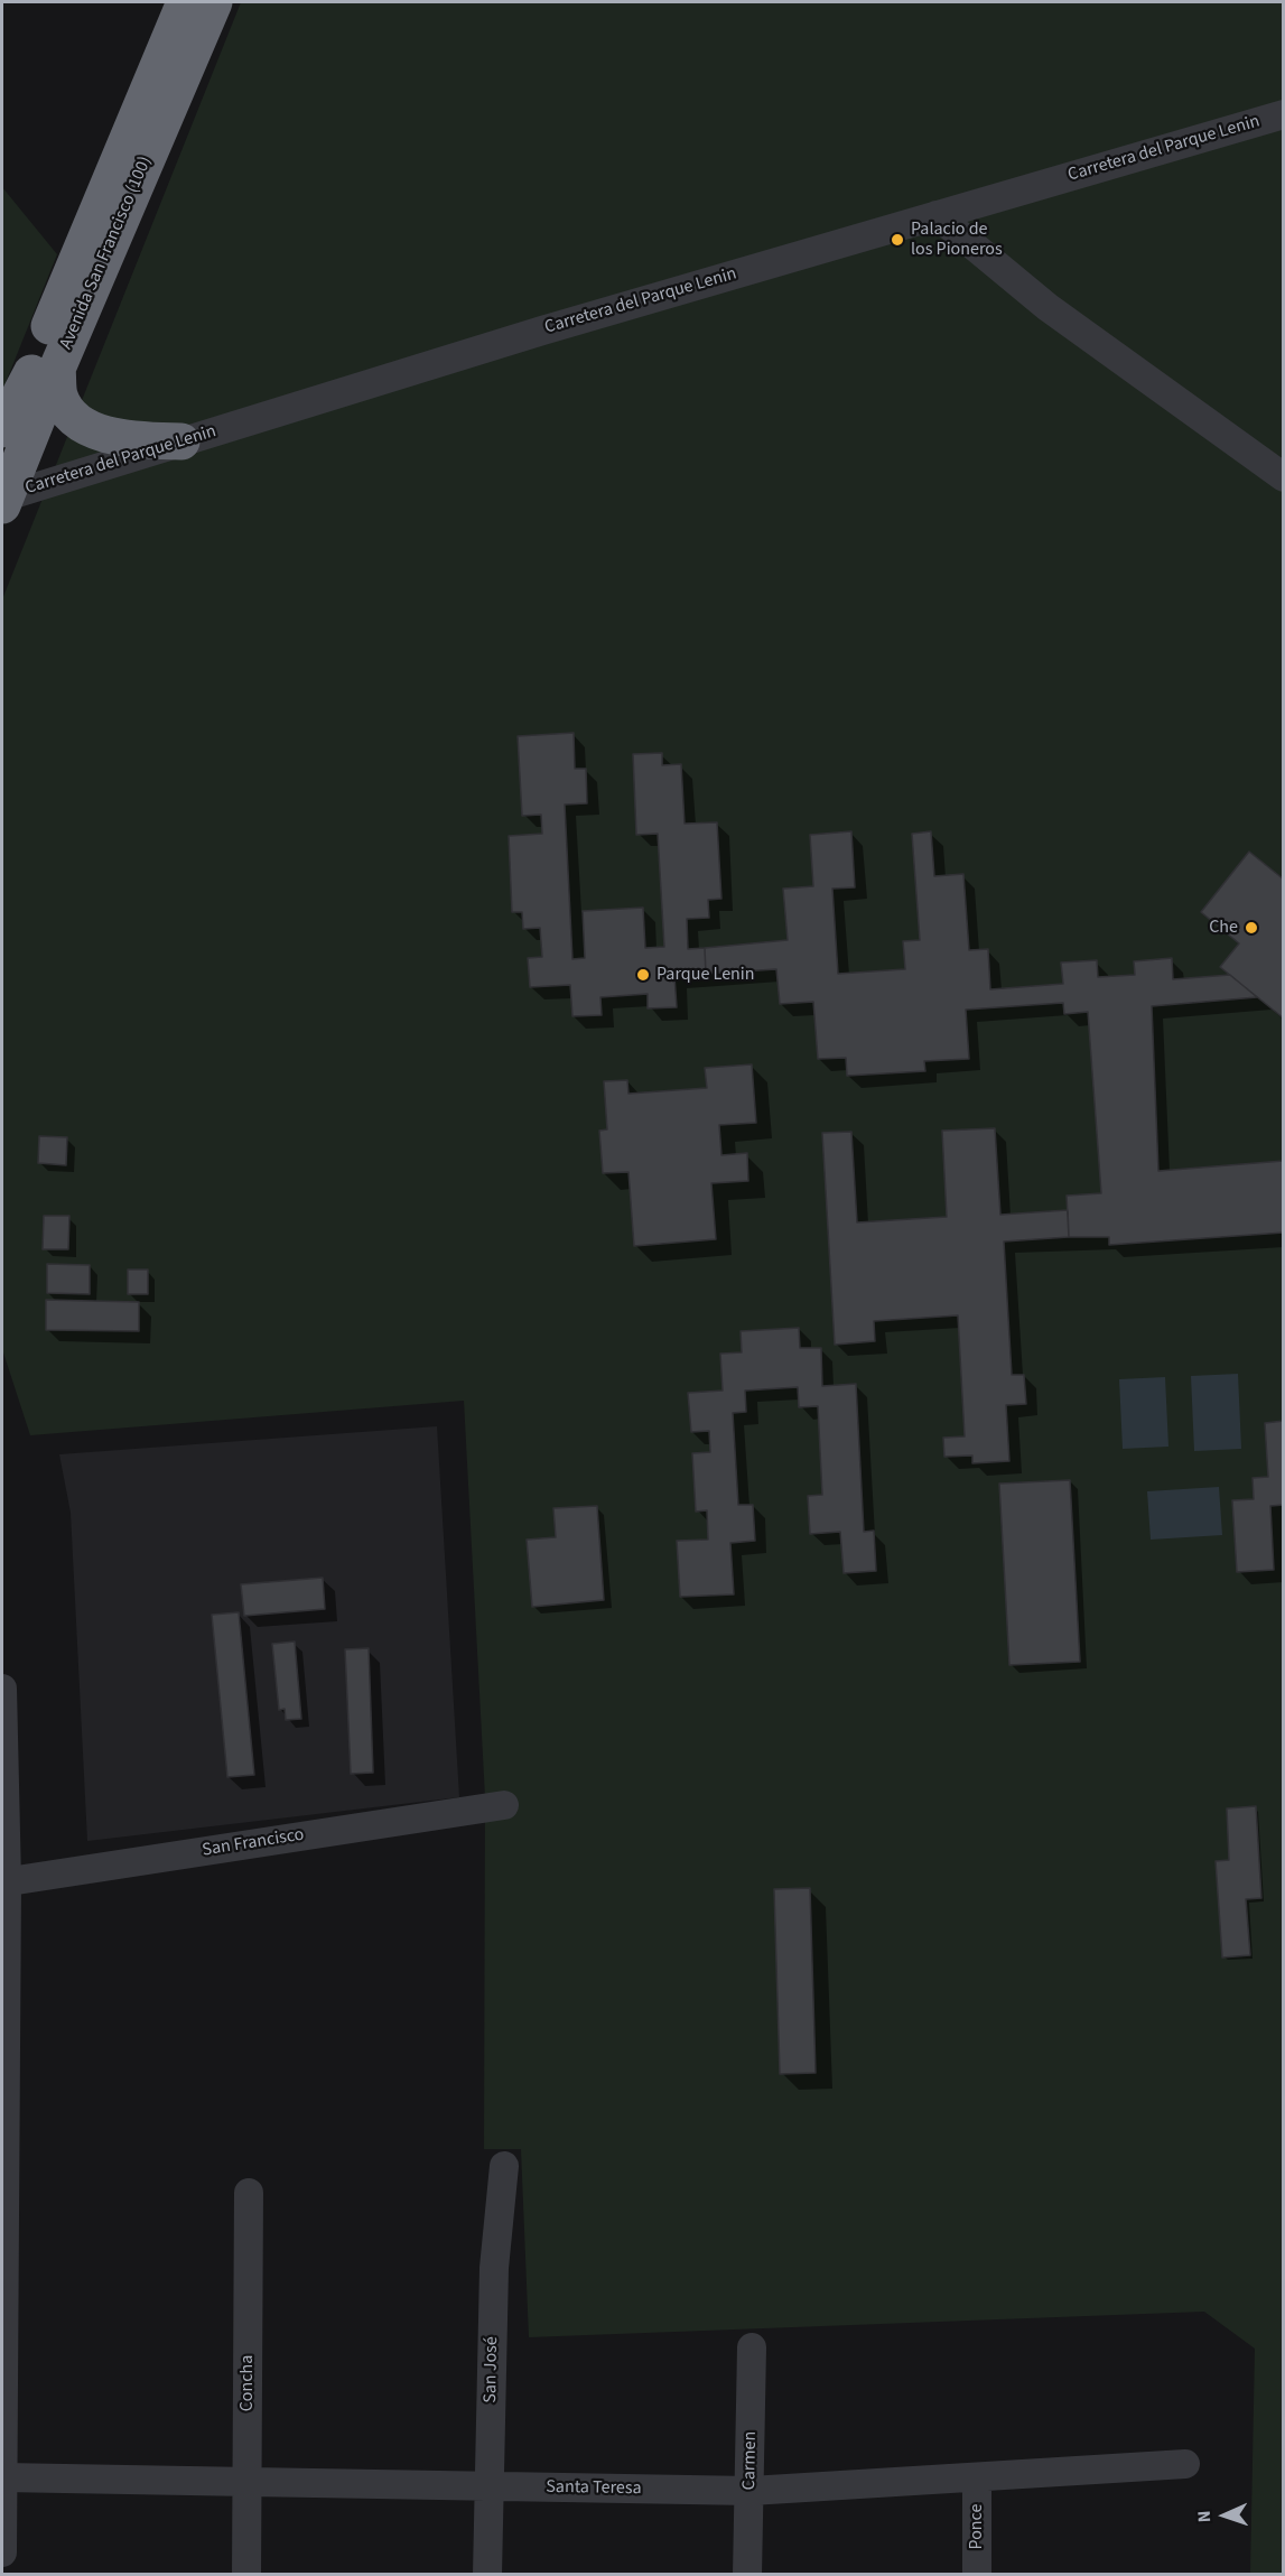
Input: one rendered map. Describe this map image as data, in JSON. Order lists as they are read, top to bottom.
{
  "streets": {
    "highway": ["Avenida San Francisco (100)"],
    "street": [
      "Carretera del Parque Lenin",
      "San Francisco",
      "San José",
      "Concha",
      "Carmen",
      "Santa Teresa",
      "Ponce"
    ]
  },
  "crossings": [
    ["Carretera del Parque Lenin", "Avenida San Francisco (100)"],
    ["San José", "Santa Teresa"],
    ["Concha", "Santa Teresa"],
    ["Carmen", "Santa Teresa"],
    ["Santa Teresa", "Ponce"]
  ],
  "places": ["Palacio de los Pioneros", "Che", "Parque Lenin"],
  "north": "left"
}
